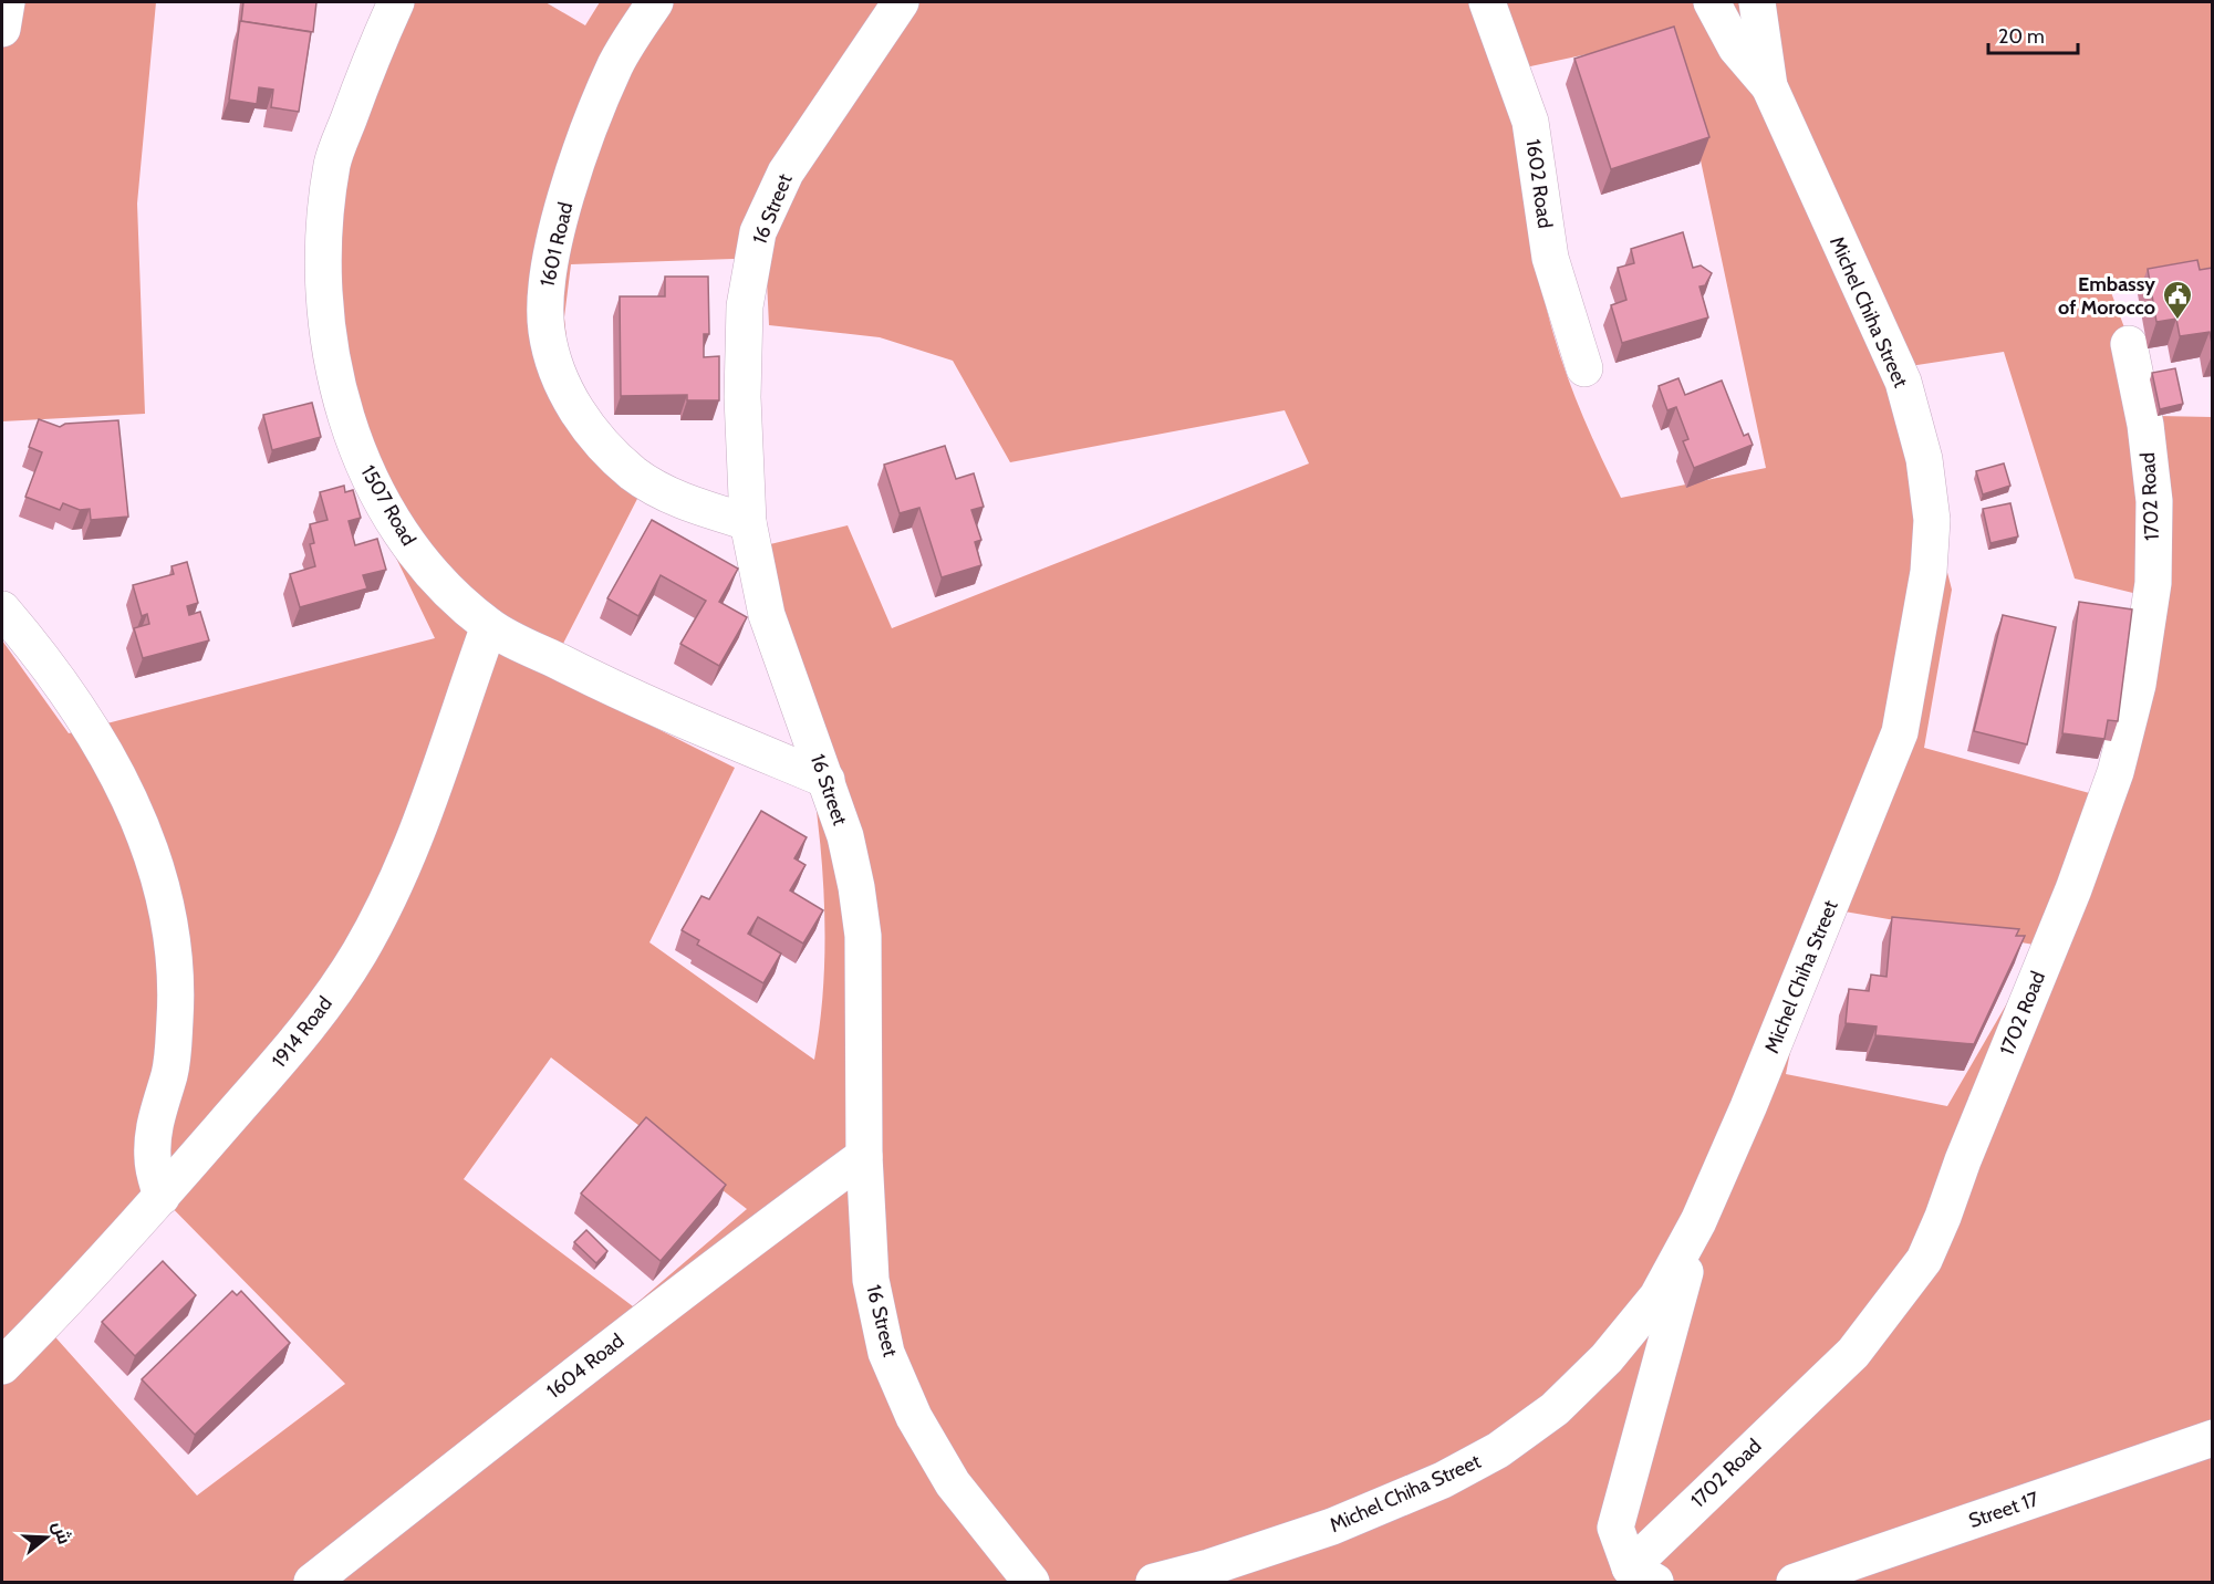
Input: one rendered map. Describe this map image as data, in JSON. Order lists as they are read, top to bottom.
{
  "streets": {
    "street": [
      "1602 Road",
      "16 Street",
      "1601 Road",
      "Michel Chiha Street",
      "1702 Road",
      "1507 Road",
      "1914 Road",
      "1604 Road",
      "Street 17"
    ]
  },
  "crossings": [
    ["16 Street", "1601 Road"],
    ["16 Street", "1507 Road"],
    ["16 Street", "1604 Road"],
    ["1507 Road", "1914 Road"]
  ],
  "places": {
    "public building": ["Embassy of Morocco"]
  },
  "scale_bar": "20 m",
  "north": "right"
}
